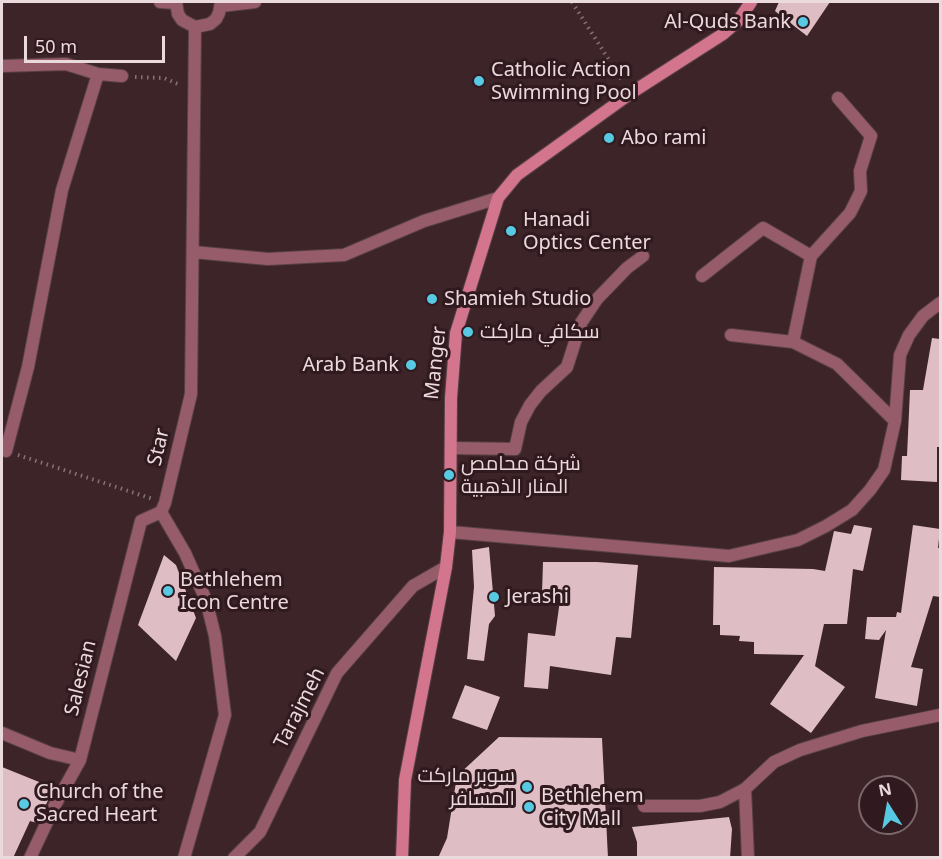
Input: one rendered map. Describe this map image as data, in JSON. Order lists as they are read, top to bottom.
{
  "streets": {
    "street": [
      "Manger",
      "Star",
      "Salesian",
      "Tarajmeh"
    ]
  },
  "crossings": [
    ["Manger", "Tarajmeh"],
    ["Star", "Salesian"]
  ],
  "places": [
    "Al-Quds Bank",
    "Catholic Action Swimming Pool",
    "Abo rami",
    "Hanadi Optics Center",
    "Shamieh Studio",
    "سكافي ماركت",
    "Arab Bank",
    "شركة محامص المنار الذهبية",
    "Bethlehem Icon Centre",
    "Jerashi",
    "سوبر ماركت المسافر",
    "Church of the Sacred Heart",
    "Bethlehem City Mall"
  ],
  "scale_bar": "50 m",
  "north": "top"
}
